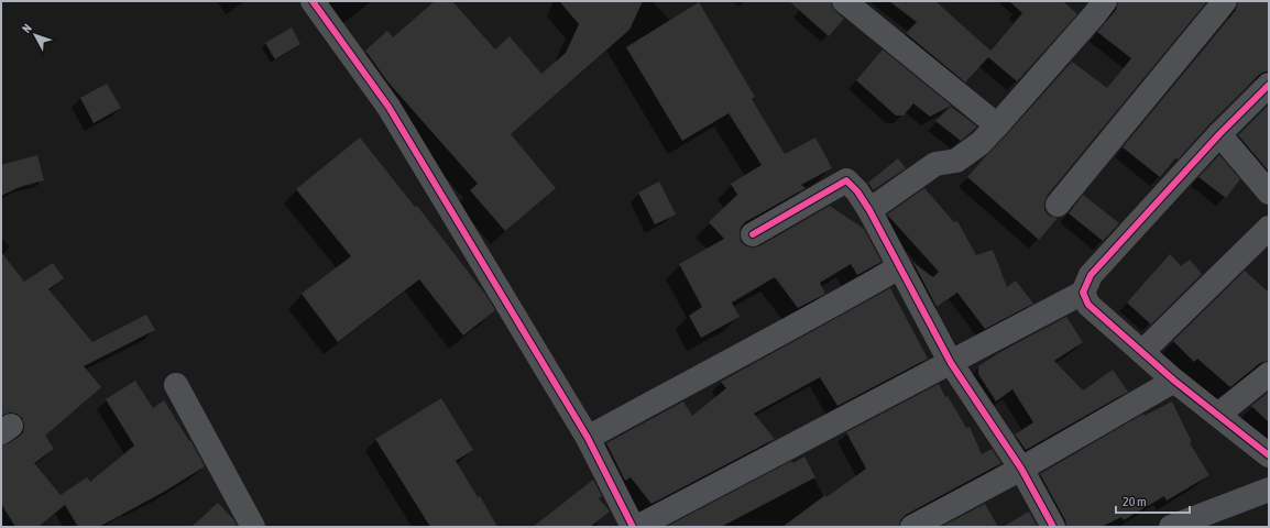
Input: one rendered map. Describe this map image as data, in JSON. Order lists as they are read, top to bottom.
{
  "scale_bar": "20 m",
  "north": "top left"
}
